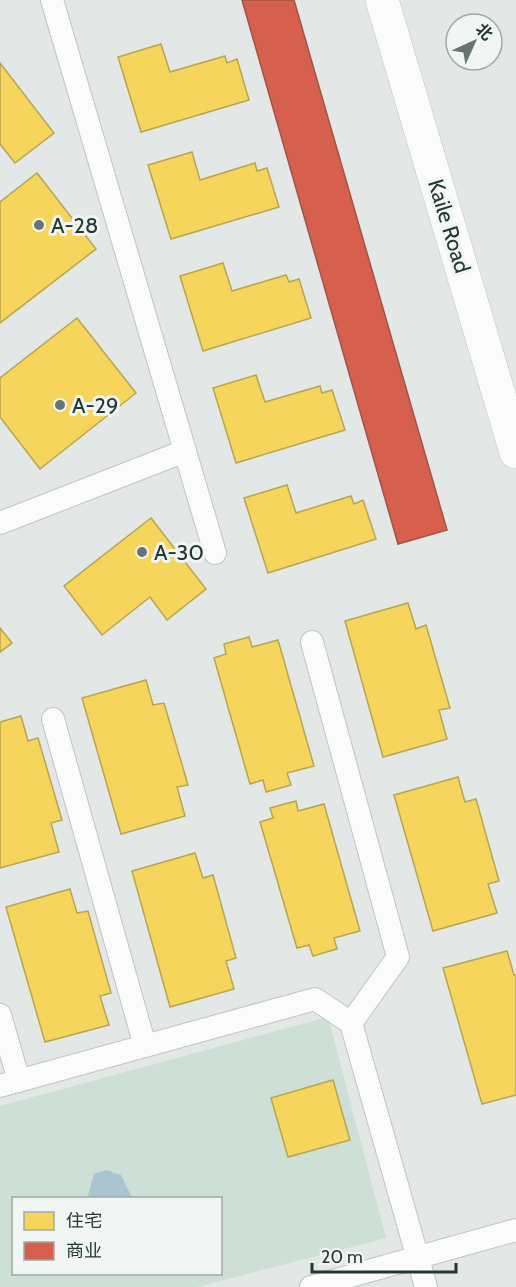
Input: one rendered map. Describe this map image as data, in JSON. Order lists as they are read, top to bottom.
{
  "streets": {
    "street": ["Kaile Road"]
  },
  "places": ["A-28", "A-29", "A-30"],
  "legend": ["住宅", "商业"],
  "scale_bar": "20 m",
  "north": "top right"
}
